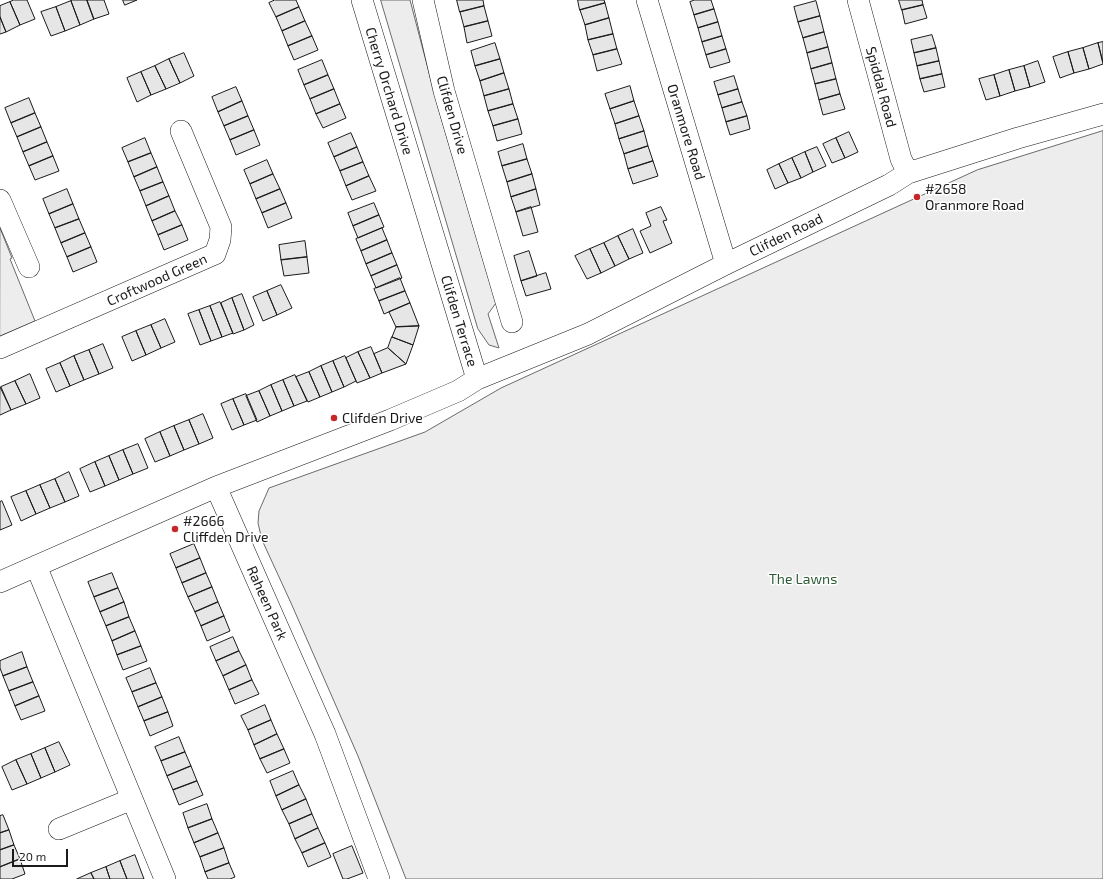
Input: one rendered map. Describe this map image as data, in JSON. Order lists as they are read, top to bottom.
{
  "streets": {
    "street": [
      "Spiddal Road",
      "Cherry Orchard Drive",
      "Clifden Drive",
      "Oranmore Road",
      "Clifden Road",
      "Croftwood Green",
      "Clifden Terrace",
      "Raheen Park"
    ]
  },
  "crossings": [
    ["Spiddal Road", "Clifden Road"],
    ["Cherry Orchard Drive", "Clifden Terrace"],
    ["Oranmore Road", "Clifden Road"],
    ["Clifden Road", "Clifden Terrace"],
    ["Clifden Terrace", "Raheen Park"]
  ],
  "parks": ["The Lawns"],
  "places": ["#2658 Oranmore Road", "Clifden Drive", "#2666 Cliffden Drive"],
  "scale_bar": "20 m"
}
